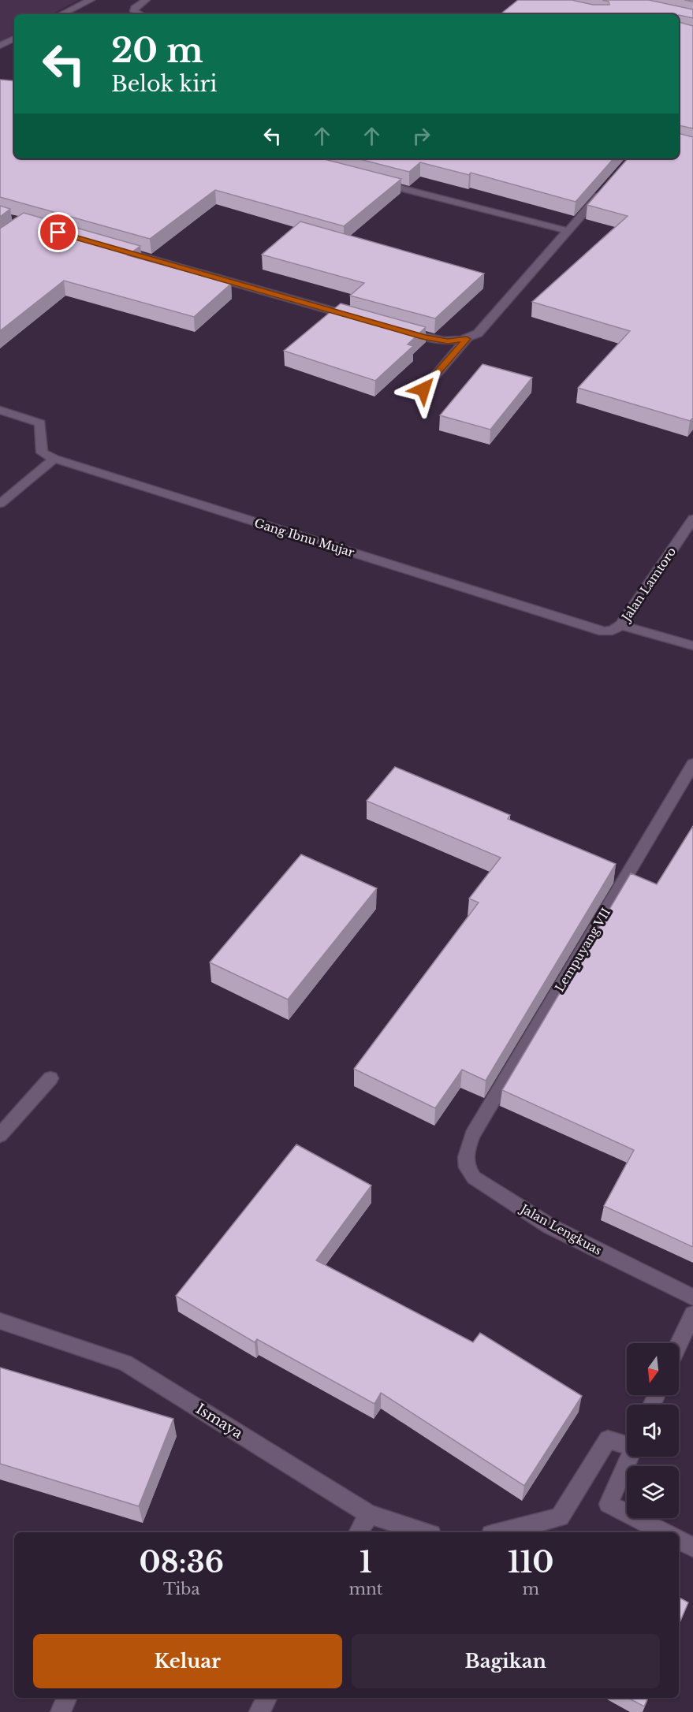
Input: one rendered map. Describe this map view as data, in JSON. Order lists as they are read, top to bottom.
{
  "streets": {
    "street": [
      "Gang Ibnu Mujar",
      "Jalan Lamtoro",
      "Lempuyang VII",
      "Jalan Lengkuas",
      "Ismaya"
    ]
  },
  "crossings": [
    ["Gang Ibnu Mujar", "Jalan Lamtoro"],
    ["Lempuyang VII", "Jalan Lengkuas"]
  ],
  "north": "bottom",
  "page": {
    "turn": ["20 m", "Belok kiri"],
    "eta": [
      "08:36",
      "Tiba",
      "1",
      "mnt",
      "110",
      "m"
    ],
    "buttons": ["Keluar", "Bagikan"]
  }
}
